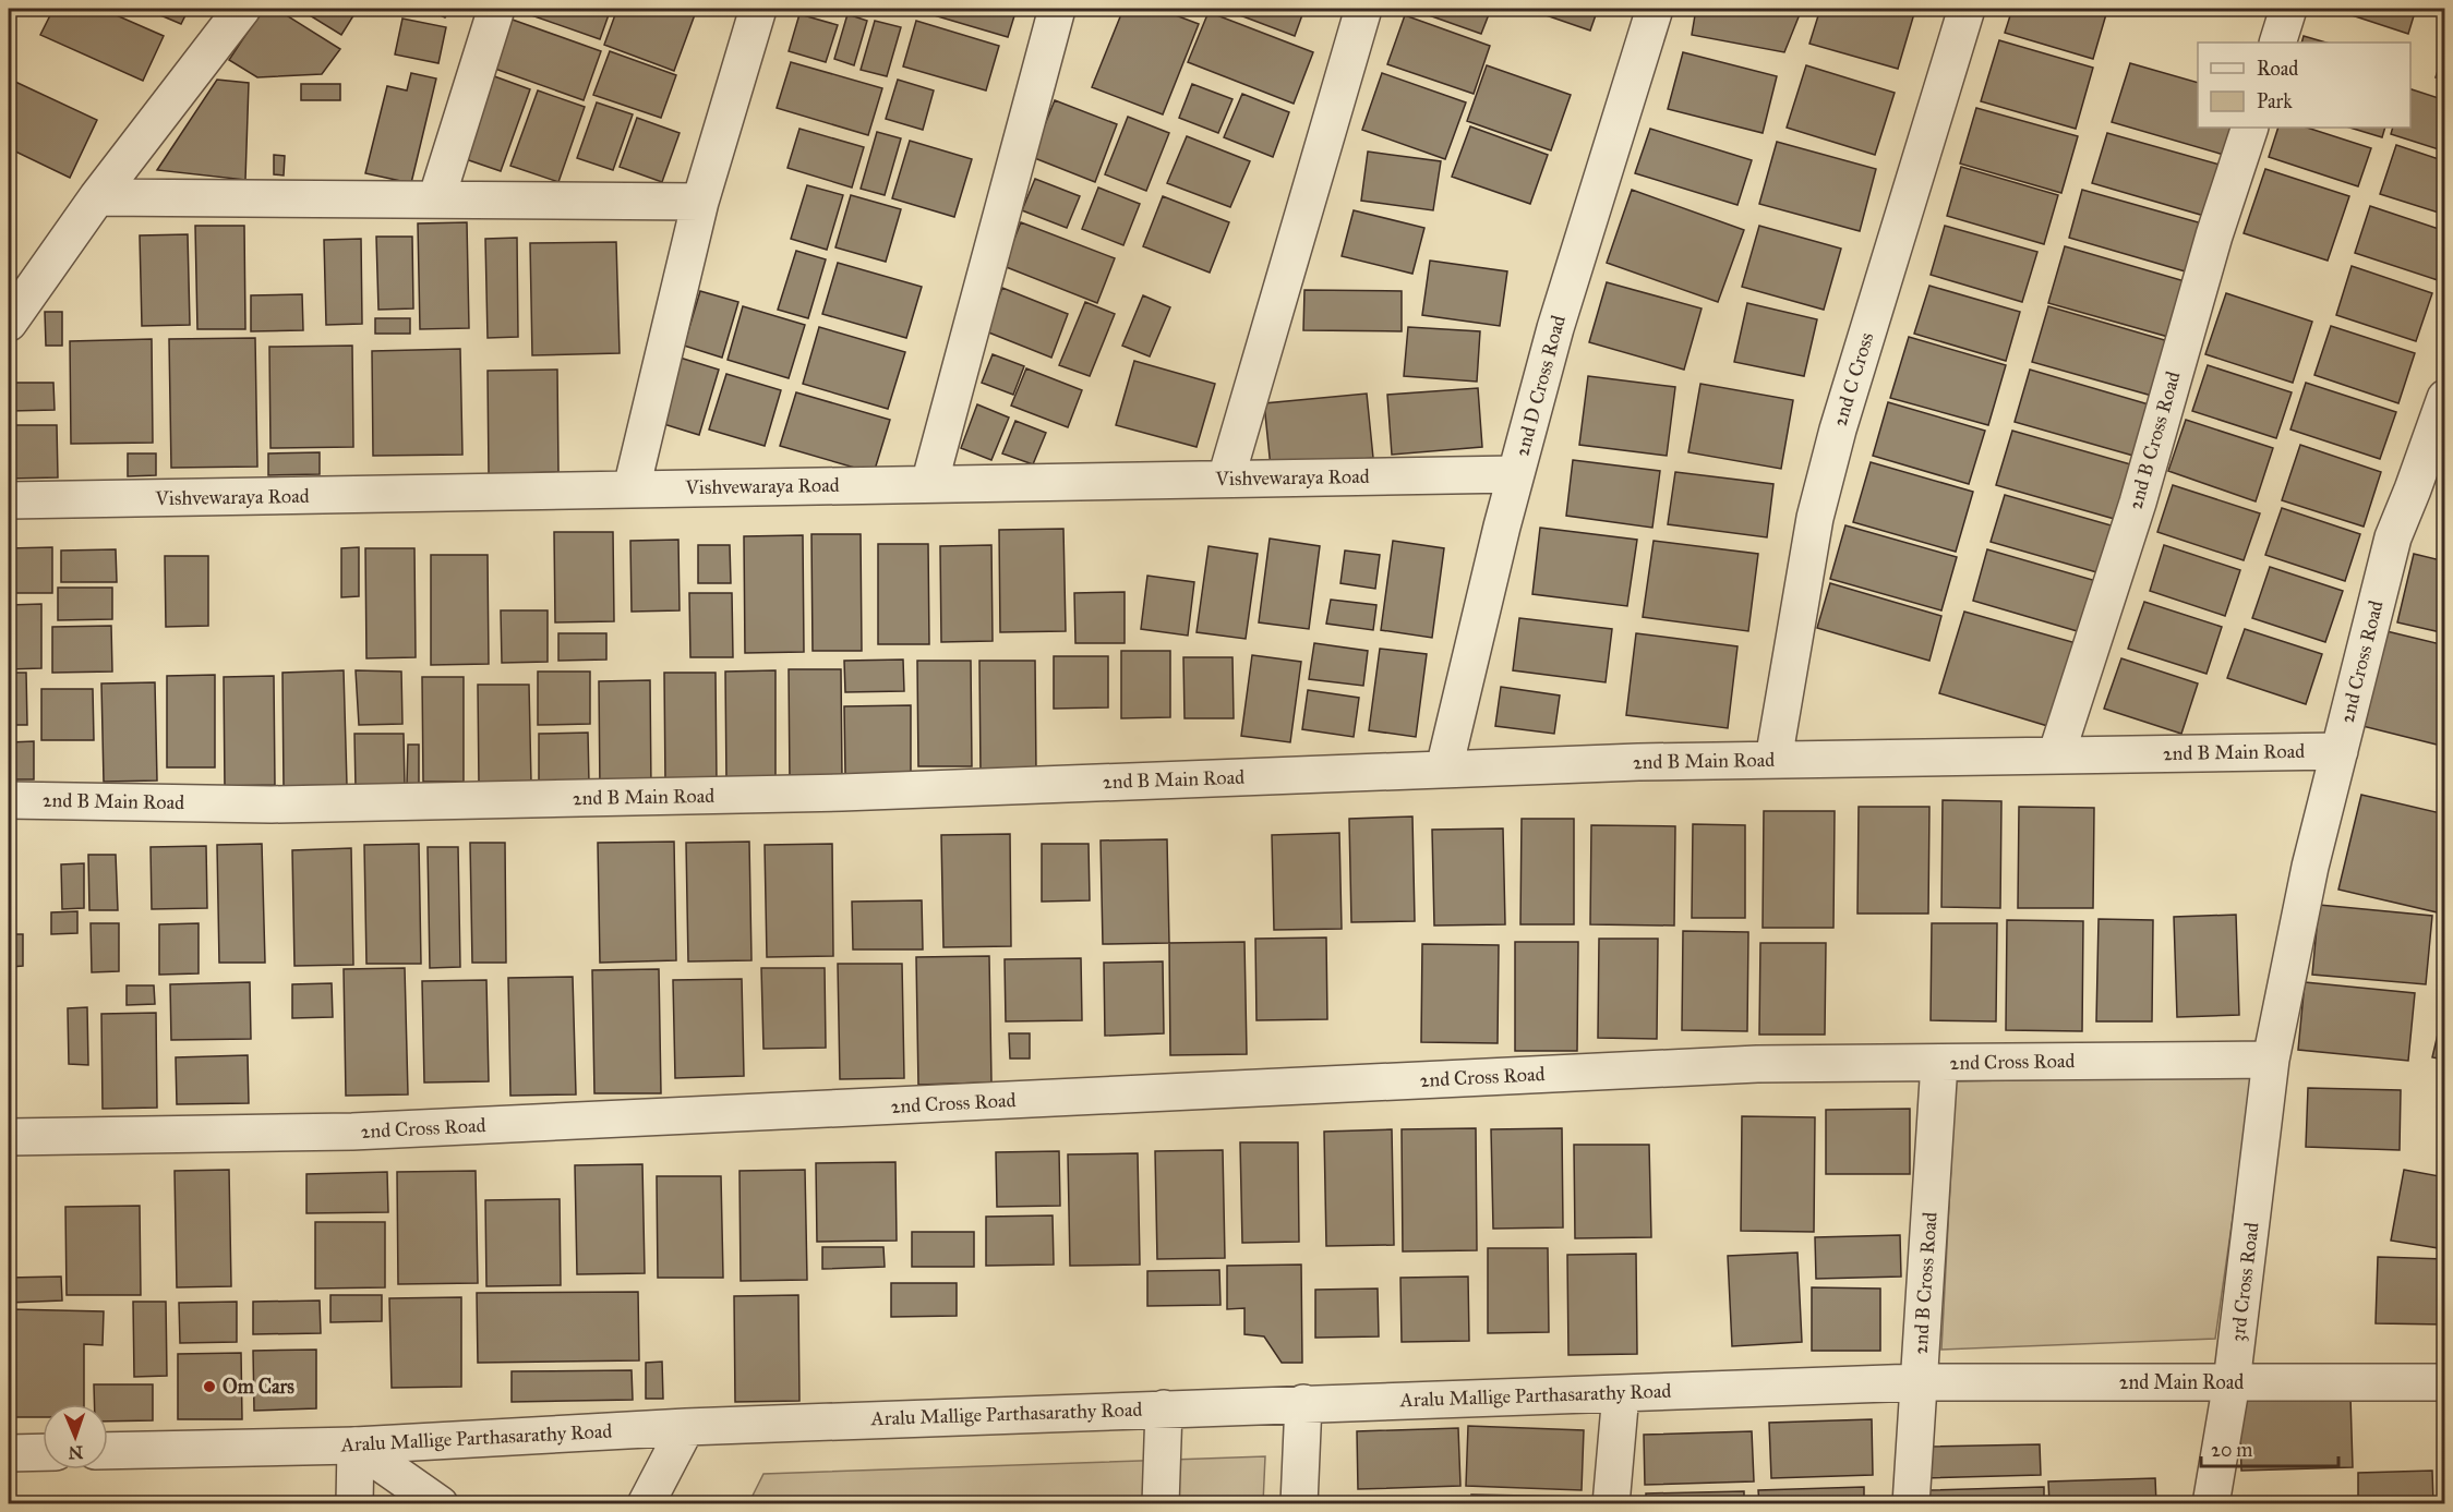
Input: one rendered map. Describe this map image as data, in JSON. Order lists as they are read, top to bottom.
{
  "streets": {
    "street": [
      "2nd C Cross",
      "2nd D Cross Road",
      "2nd B Cross Road",
      "Vishvewaraya Road",
      "2nd Cross Road",
      "2nd B Main Road",
      "3rd Cross Road",
      "2nd Main Road",
      "Aralu Mallige Parthasarathy Road"
    ]
  },
  "crossings": [
    ["2nd C Cross", "2nd B Main Road"],
    ["2nd D Cross Road", "Vishvewaraya Road"],
    ["2nd D Cross Road", "2nd B Main Road"],
    ["2nd B Cross Road", "2nd Cross Road"],
    ["2nd B Cross Road", "2nd B Main Road"],
    ["2nd B Cross Road", "2nd Main Road"],
    ["2nd B Cross Road", "Aralu Mallige Parthasarathy Road"],
    ["2nd Cross Road", "2nd B Main Road"],
    ["2nd Cross Road", "3rd Cross Road"],
    ["3rd Cross Road", "2nd Main Road"],
    ["2nd Main Road", "Aralu Mallige Parthasarathy Road"]
  ],
  "places": ["Om Cars"],
  "legend": ["Road", "Park"],
  "scale_bar": "20 m",
  "north": "bottom"
}
